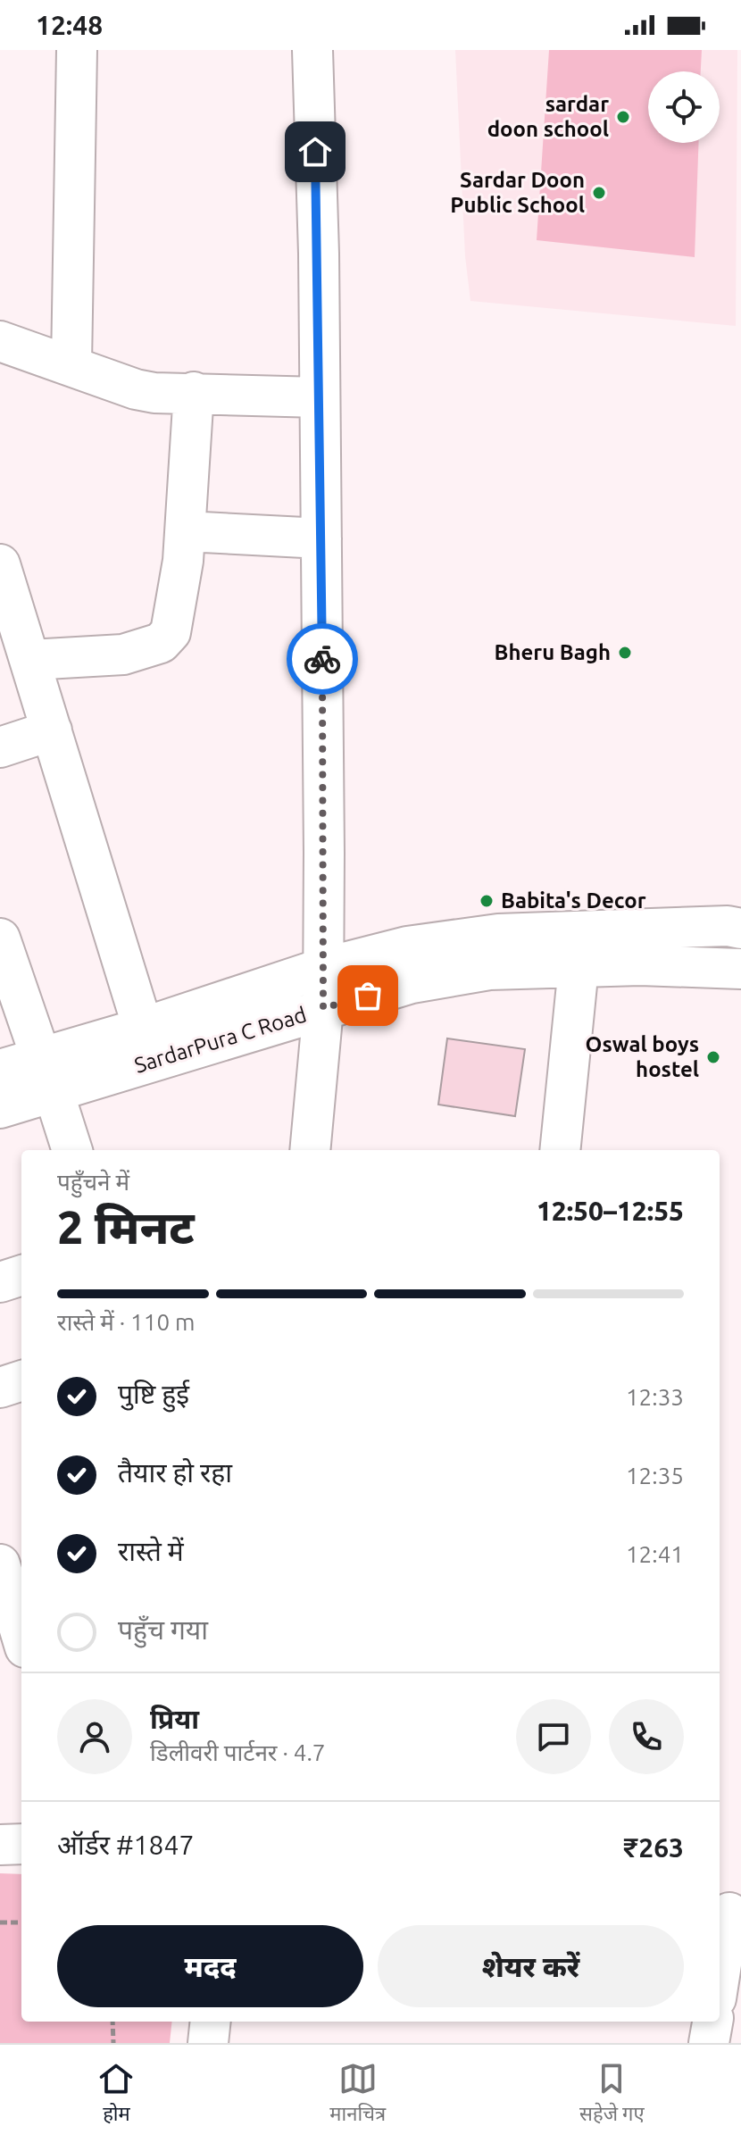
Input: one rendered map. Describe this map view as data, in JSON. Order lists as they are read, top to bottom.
{
  "streets": {
    "street": ["SardarPura C Road"]
  },
  "places": [
    "sardar doon school",
    "Sardar Doon Public School",
    "Bheru Bagh",
    "Babita's Decor",
    "Oswal boys hostel"
  ],
  "page": {
    "status": "12:48",
    "heading": ["2 मिनट", "पहुँचने में", "12:50–12:55"],
    "panel": [
      "प्रिया",
      "डिलीवरी पार्टनर · 4.7",
      "ऑर्डर #1847",
      "₹263"
    ],
    "bar": "रास्ते में · 110 m",
    "list": [
      ["पुष्टि हुई", "12:33"],
      ["तैयार हो रहा", "12:35"],
      ["रास्ते में", "12:41"],
      "पहुँच गया"
    ],
    "buttons": ["मदद", "शेयर करें"],
    "tabs": ["होम", "मानचित्र", "सहेजे गए"]
  }
}
